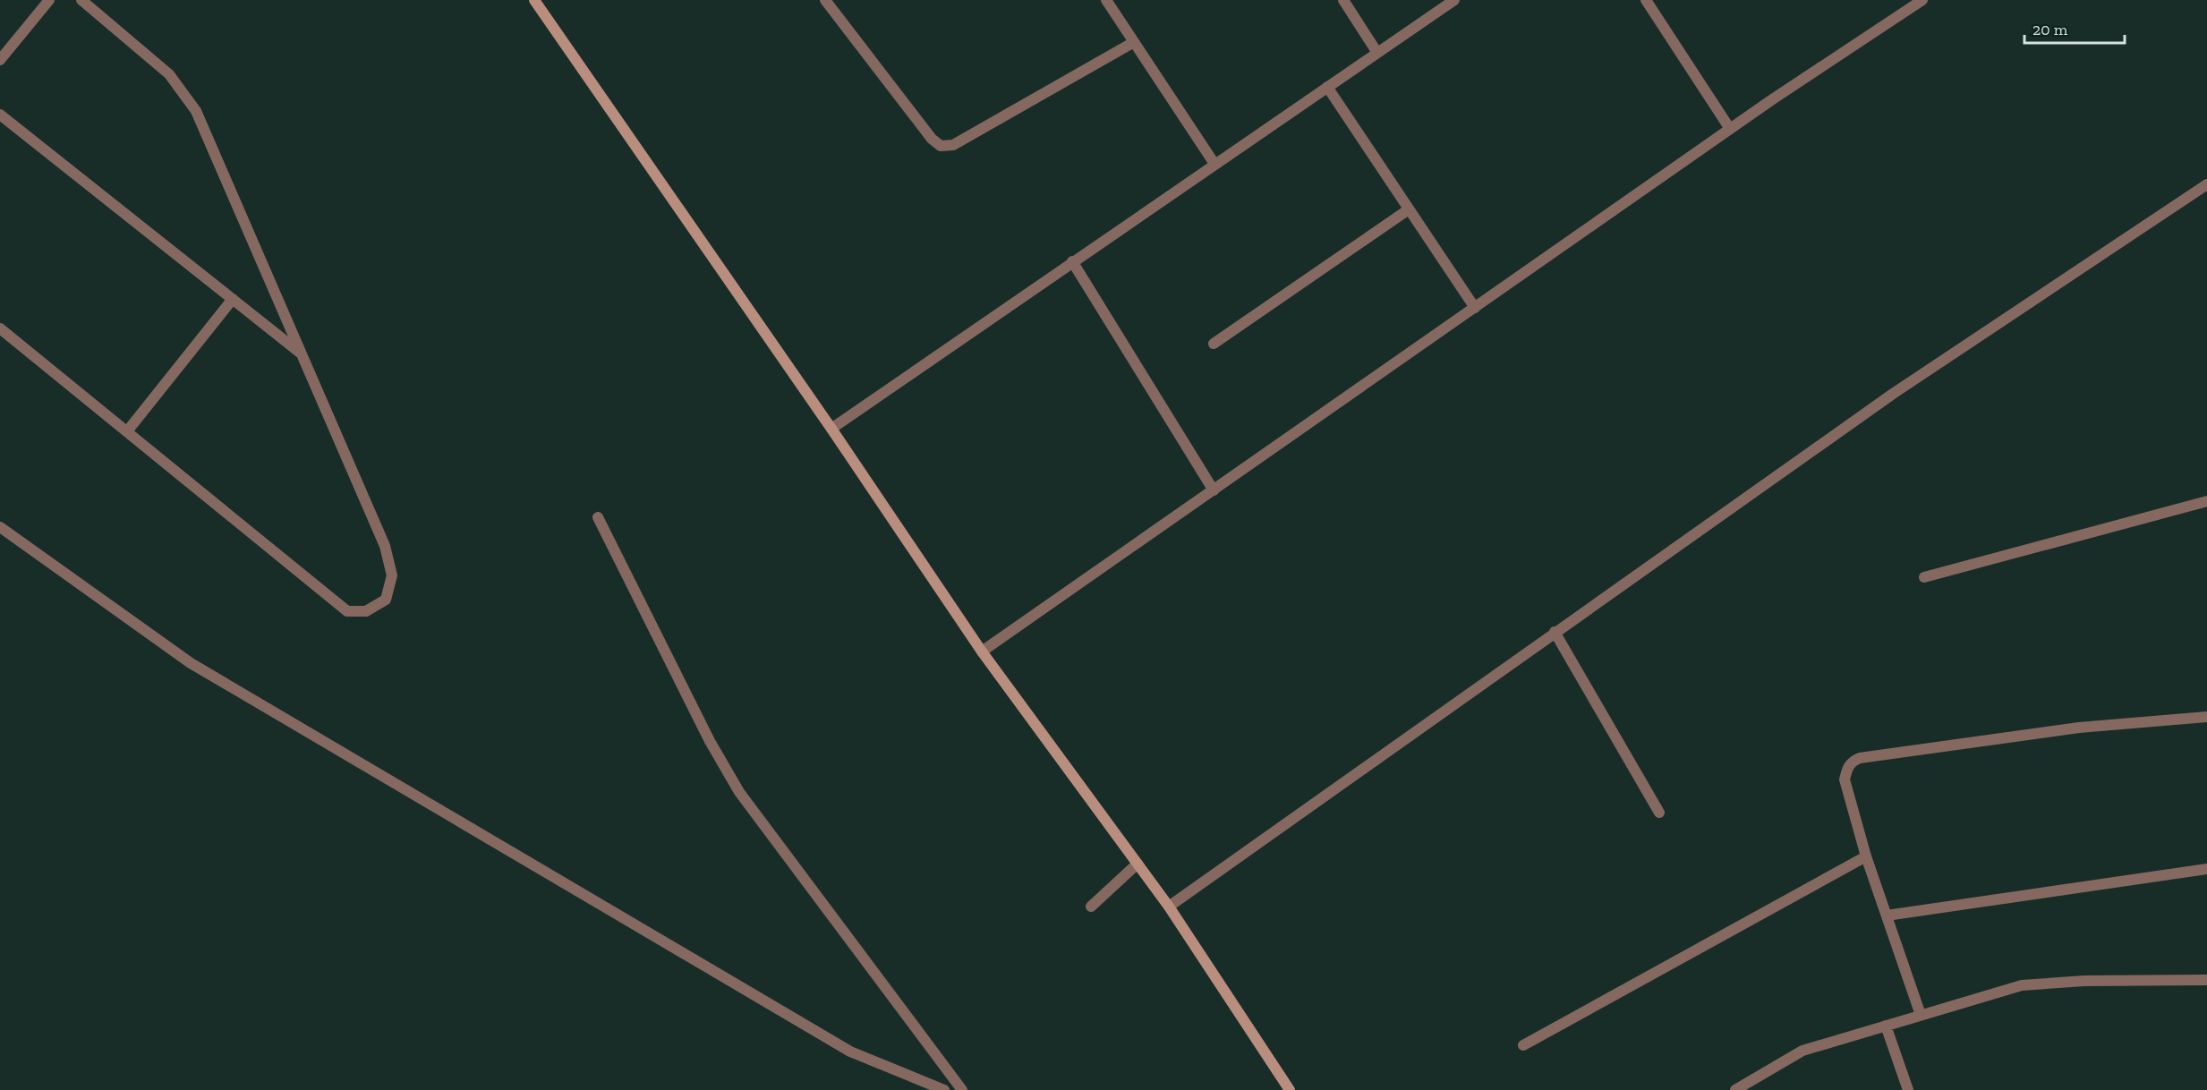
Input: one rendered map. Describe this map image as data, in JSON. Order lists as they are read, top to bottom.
{
  "scale_bar": "20 m"
}
